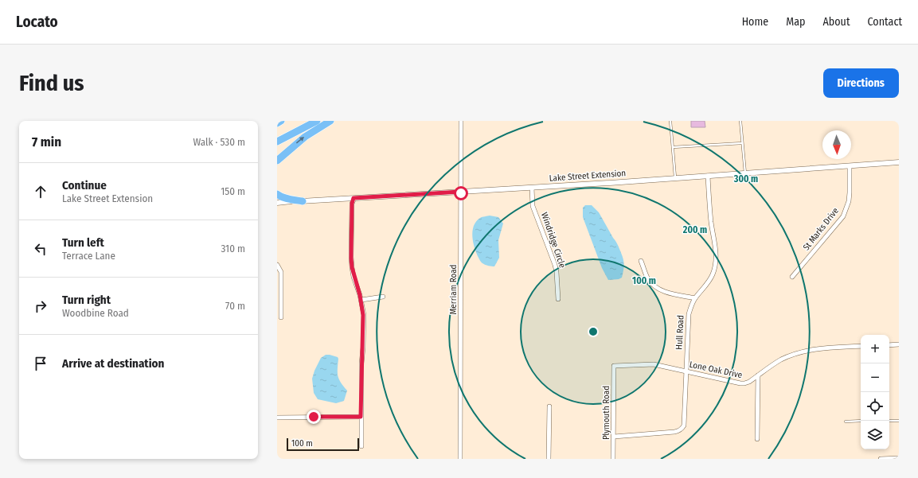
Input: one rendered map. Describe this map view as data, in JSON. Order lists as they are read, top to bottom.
{
  "streets": {
    "street": [
      "Lake Street Extension",
      "St Marks Drive",
      "Windridge Circle",
      "Merriam Road",
      "Hull Road",
      "Lone Oak Drive",
      "Plymouth Road"
    ]
  },
  "crossings": [
    ["Lake Street Extension", "St Marks Drive"],
    ["Lake Street Extension", "Windridge Circle"],
    ["Lake Street Extension", "Merriam Road"],
    ["Lake Street Extension", "Hull Road"],
    ["Hull Road", "Lone Oak Drive"],
    ["Hull Road", "Plymouth Road"],
    ["Lone Oak Drive", "Plymouth Road"]
  ],
  "scale_bar": "100 m",
  "north": "bottom",
  "page": {
    "header": "Locato",
    "nav": [
      "Home",
      "Map",
      "About",
      "Contact"
    ],
    "buttons": "Directions",
    "title": "Find us",
    "heading": ["7 min", "Walk · 530 m"],
    "list": [
      ["Continue", "Lake Street Extension", "150 m"],
      ["Turn left", "Terrace Lane", "310 m"],
      ["Turn right", "Woodbine Road", "70 m"],
      "Arrive at destination"
    ],
    "map_buttons": ["+", "−"],
    "scale": "100 m"
  },
  "rings": ["300 m", "200 m", "100 m"]
}
